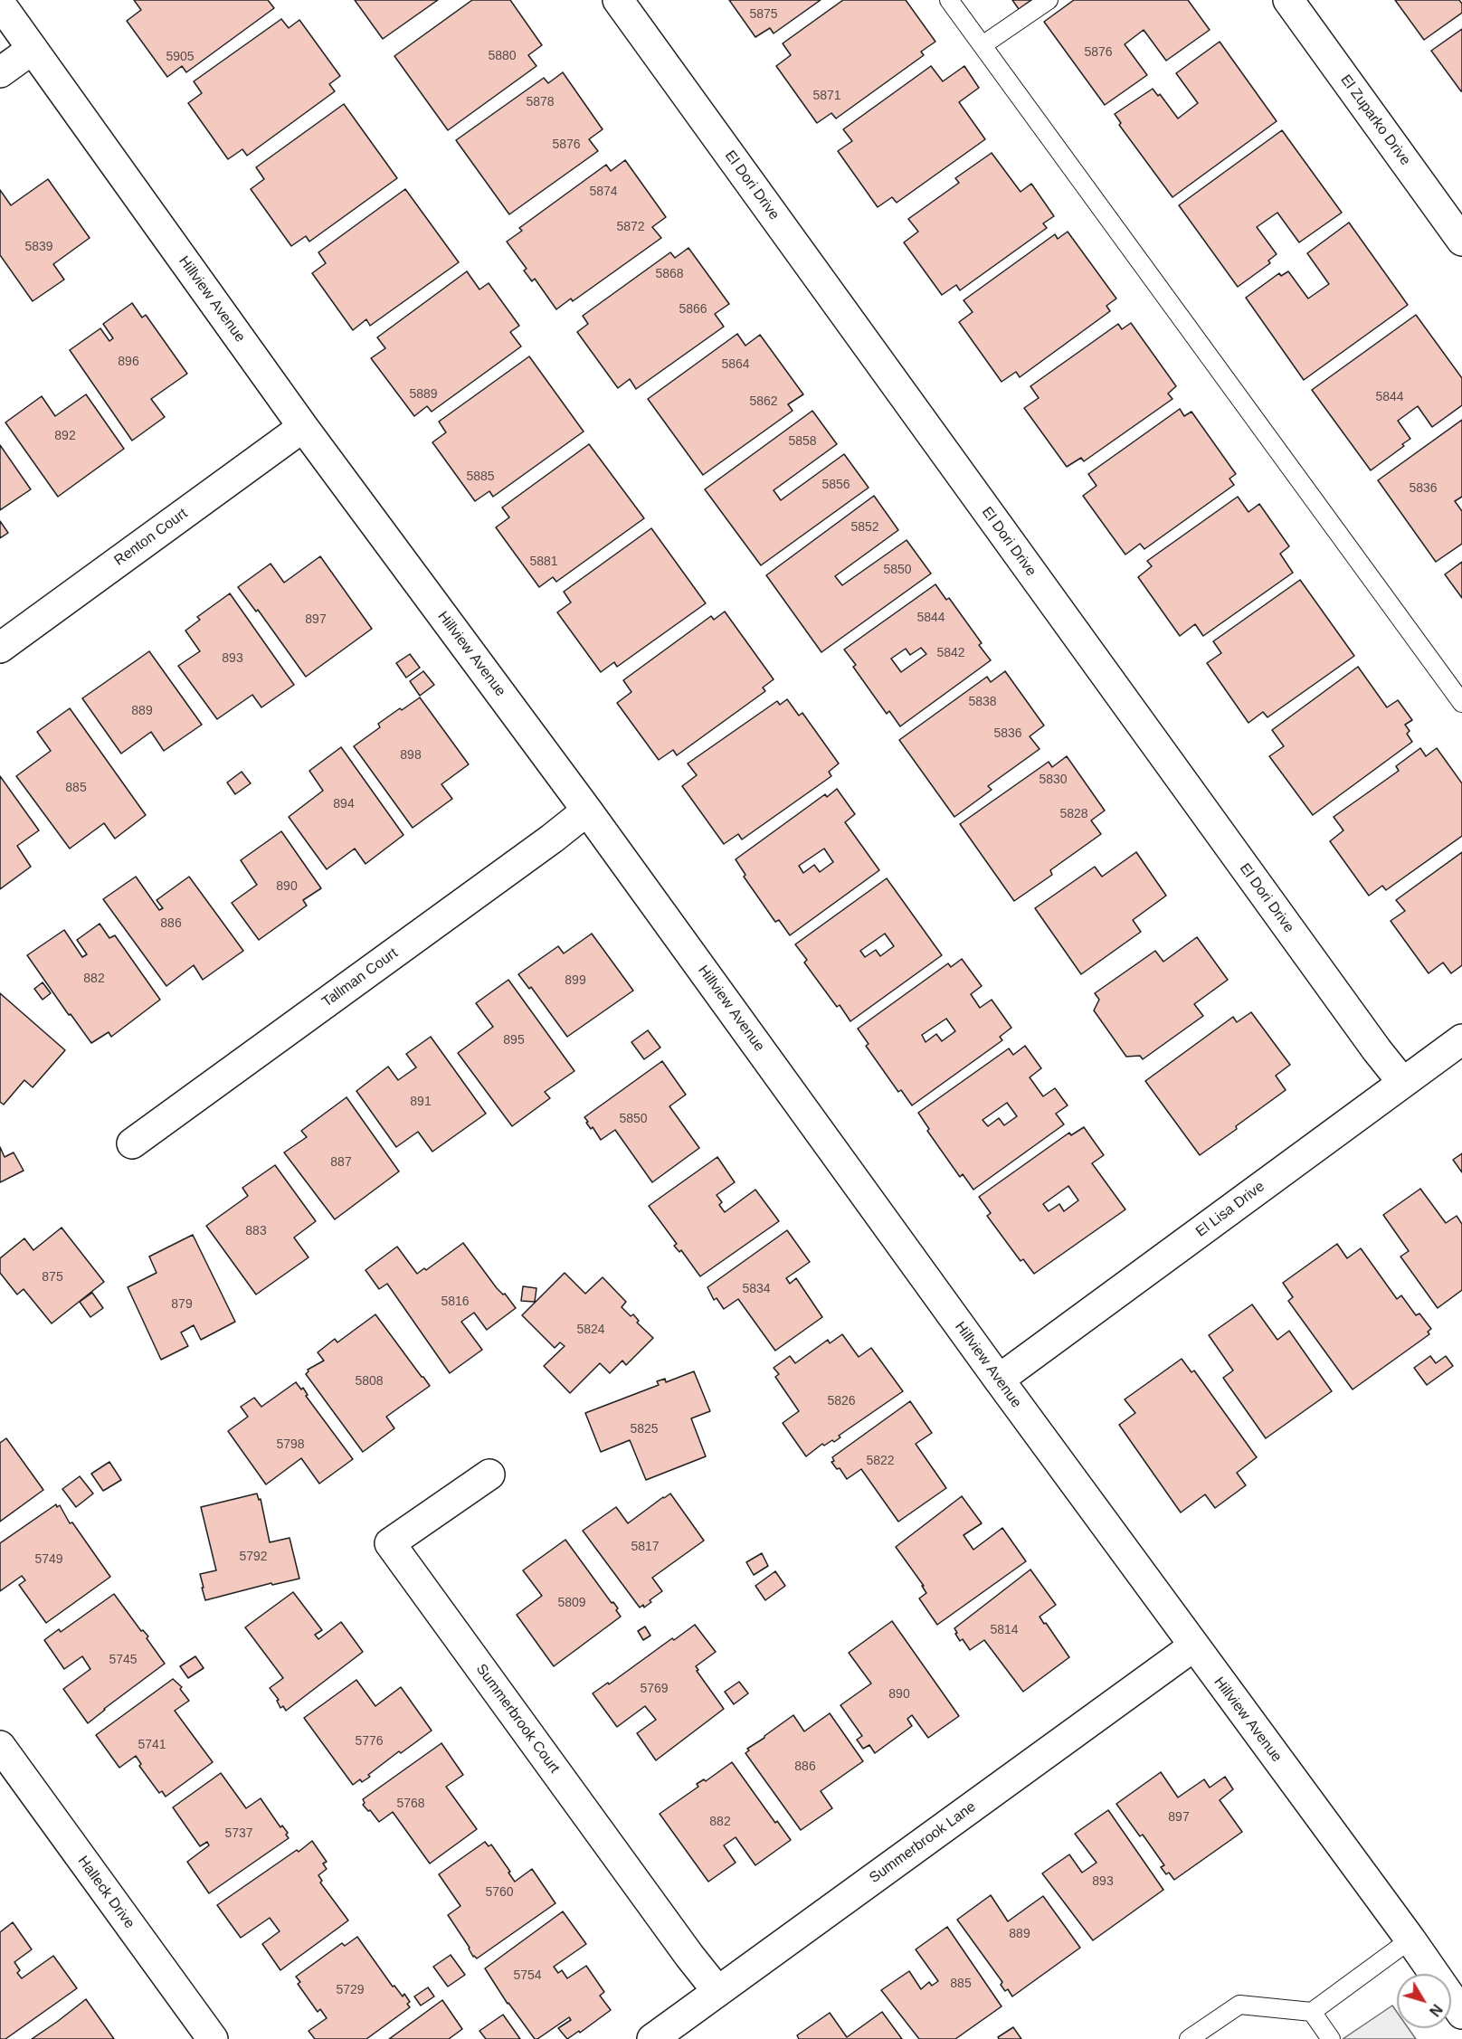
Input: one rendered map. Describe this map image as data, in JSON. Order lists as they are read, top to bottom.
{
  "streets": {
    "street": [
      "El Zuparko Drive",
      "El Dori Drive",
      "Hillview Avenue",
      "Renton Court",
      "Tallman Court",
      "El Lisa Drive",
      "Summerbrook Court",
      "Summerbrook Lane",
      "Halleck Drive"
    ]
  },
  "crossings": [
    ["El Dori Drive", "El Lisa Drive"],
    ["Hillview Avenue", "Renton Court"],
    ["Hillview Avenue", "Tallman Court"],
    ["Hillview Avenue", "El Lisa Drive"],
    ["Hillview Avenue", "Summerbrook Lane"],
    ["Summerbrook Court", "Summerbrook Lane"]
  ],
  "house_numbers": [
    "5875",
    "5876",
    "5880",
    "5905",
    "5871",
    "5878",
    "5876",
    "5874",
    "5872",
    "5839",
    "5868",
    "5866",
    "896",
    "5864",
    "5889",
    "5844",
    "5862",
    "892",
    "5858",
    "5885",
    "5856",
    "5836",
    "5852",
    "5881",
    "5850",
    "5844",
    "897",
    "5842",
    "893",
    "5838",
    "889",
    "5836",
    "898",
    "5830",
    "885",
    "894",
    "5828",
    "890",
    "886",
    "882",
    "899",
    "895",
    "891",
    "5850",
    "887",
    "883",
    "875",
    "5834",
    "5816",
    "879",
    "5824",
    "5808",
    "5826",
    "5825",
    "5798",
    "5822",
    "5817",
    "5792",
    "5749",
    "5809",
    "5814",
    "5745",
    "5769",
    "890",
    "5776",
    "5741",
    "886",
    "5768",
    "897",
    "882",
    "5737",
    "893",
    "5760",
    "889",
    "5754",
    "885",
    "5729"
  ],
  "north": "bottom right"
}
